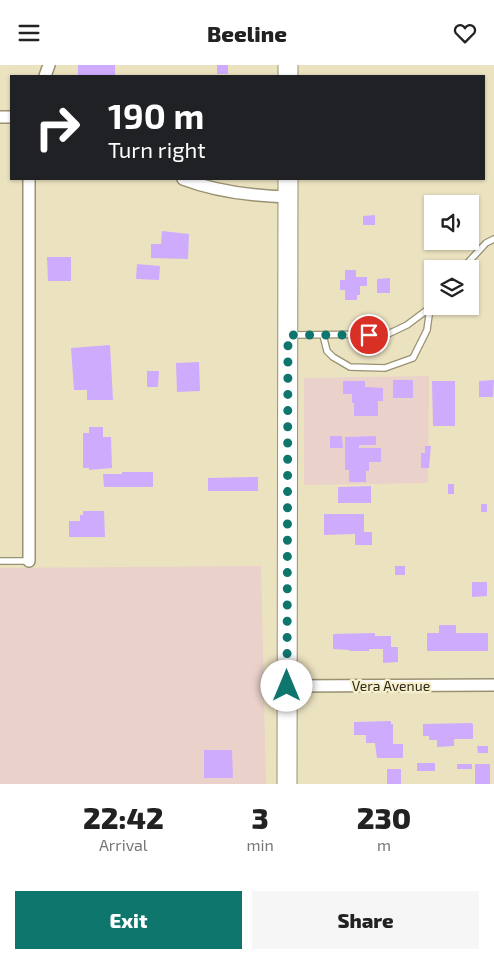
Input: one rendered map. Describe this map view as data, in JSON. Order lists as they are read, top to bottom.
{
  "streets": {
    "street": ["Vera Avenue"]
  },
  "page": {
    "header": "Beeline",
    "turn": ["190 m", "Turn right"],
    "eta": [
      "22:42",
      "Arrival",
      "3",
      "min",
      "230",
      "m"
    ],
    "buttons": ["Exit", "Share"]
  }
}
